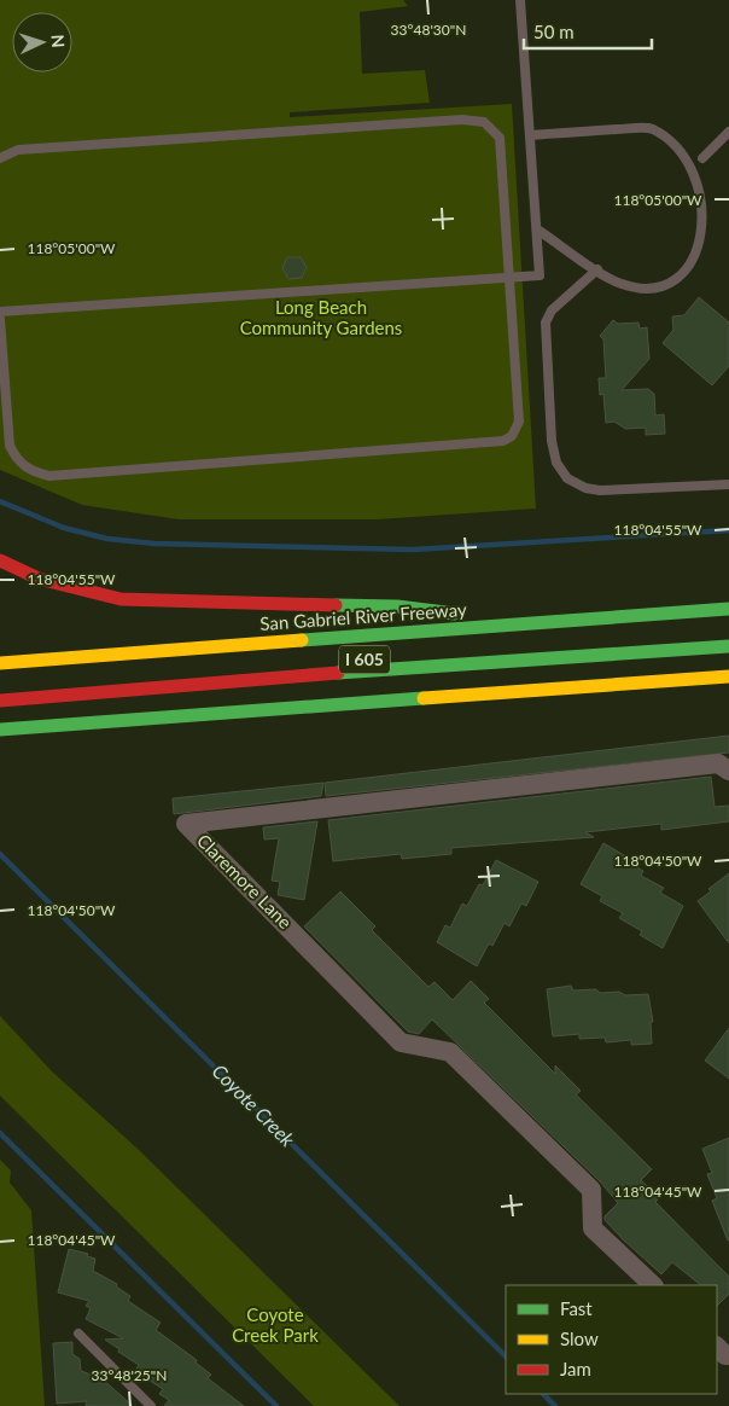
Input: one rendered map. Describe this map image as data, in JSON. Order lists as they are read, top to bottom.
{
  "streets": {
    "highway": ["San Gabriel River Freeway", "I 605"],
    "street": ["Claremore Lane"]
  },
  "water": ["Coyote Creek"],
  "parks": ["Long Beach Community Gardens", "Coyote Creek Park"],
  "legend": ["Fast", "Slow", "Jam"],
  "scale_bar": "50 m",
  "north": "right",
  "coordinates": [
    "33°48'30\"N",
    "118°05'00\"W",
    "118°04'55\"W",
    "118°04'50\"W",
    "118°04'45\"W",
    "33°48'25\"N"
  ]
}
